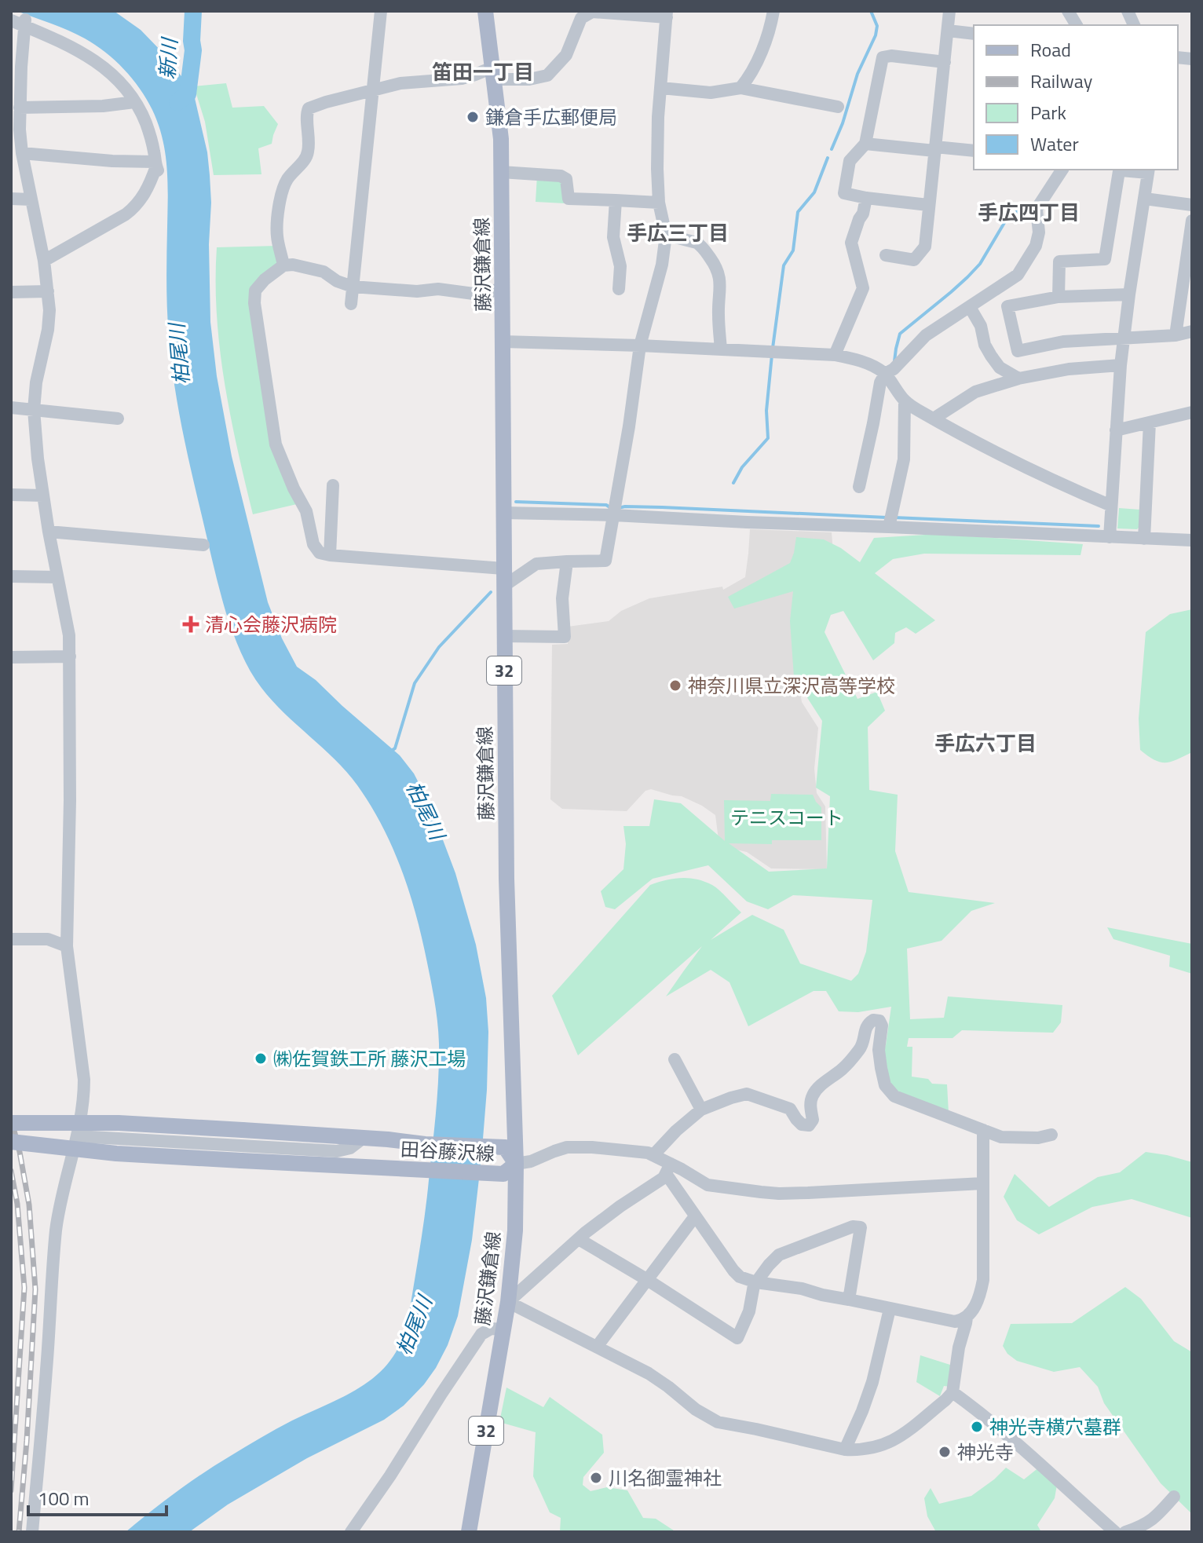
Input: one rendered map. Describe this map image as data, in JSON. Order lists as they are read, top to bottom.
{
  "streets": {
    "main road": ["藤沢鎌倉線", "32", "田谷藤沢線"]
  },
  "crossings": [
    ["藤沢鎌倉線", "田谷藤沢線"]
  ],
  "districts": [
    "笛田一丁目",
    "手広四丁目",
    "手広三丁目",
    "手広六丁目"
  ],
  "water": ["新川", "柏尾川"],
  "parks": ["テニスコート"],
  "places": {
    "other": [
      "鎌倉手広郵便局",
      "神奈川県立深沢高等学校",
      "㈱佐賀鉄工所 藤沢工場",
      "神光寺横穴墓群",
      "神光寺",
      "川名御霊神社"
    ],
    "health": ["清心会藤沢病院"]
  },
  "legend": [
    "Road",
    "Railway",
    "Park",
    "Water"
  ],
  "scale_bar": "100 m"
}
